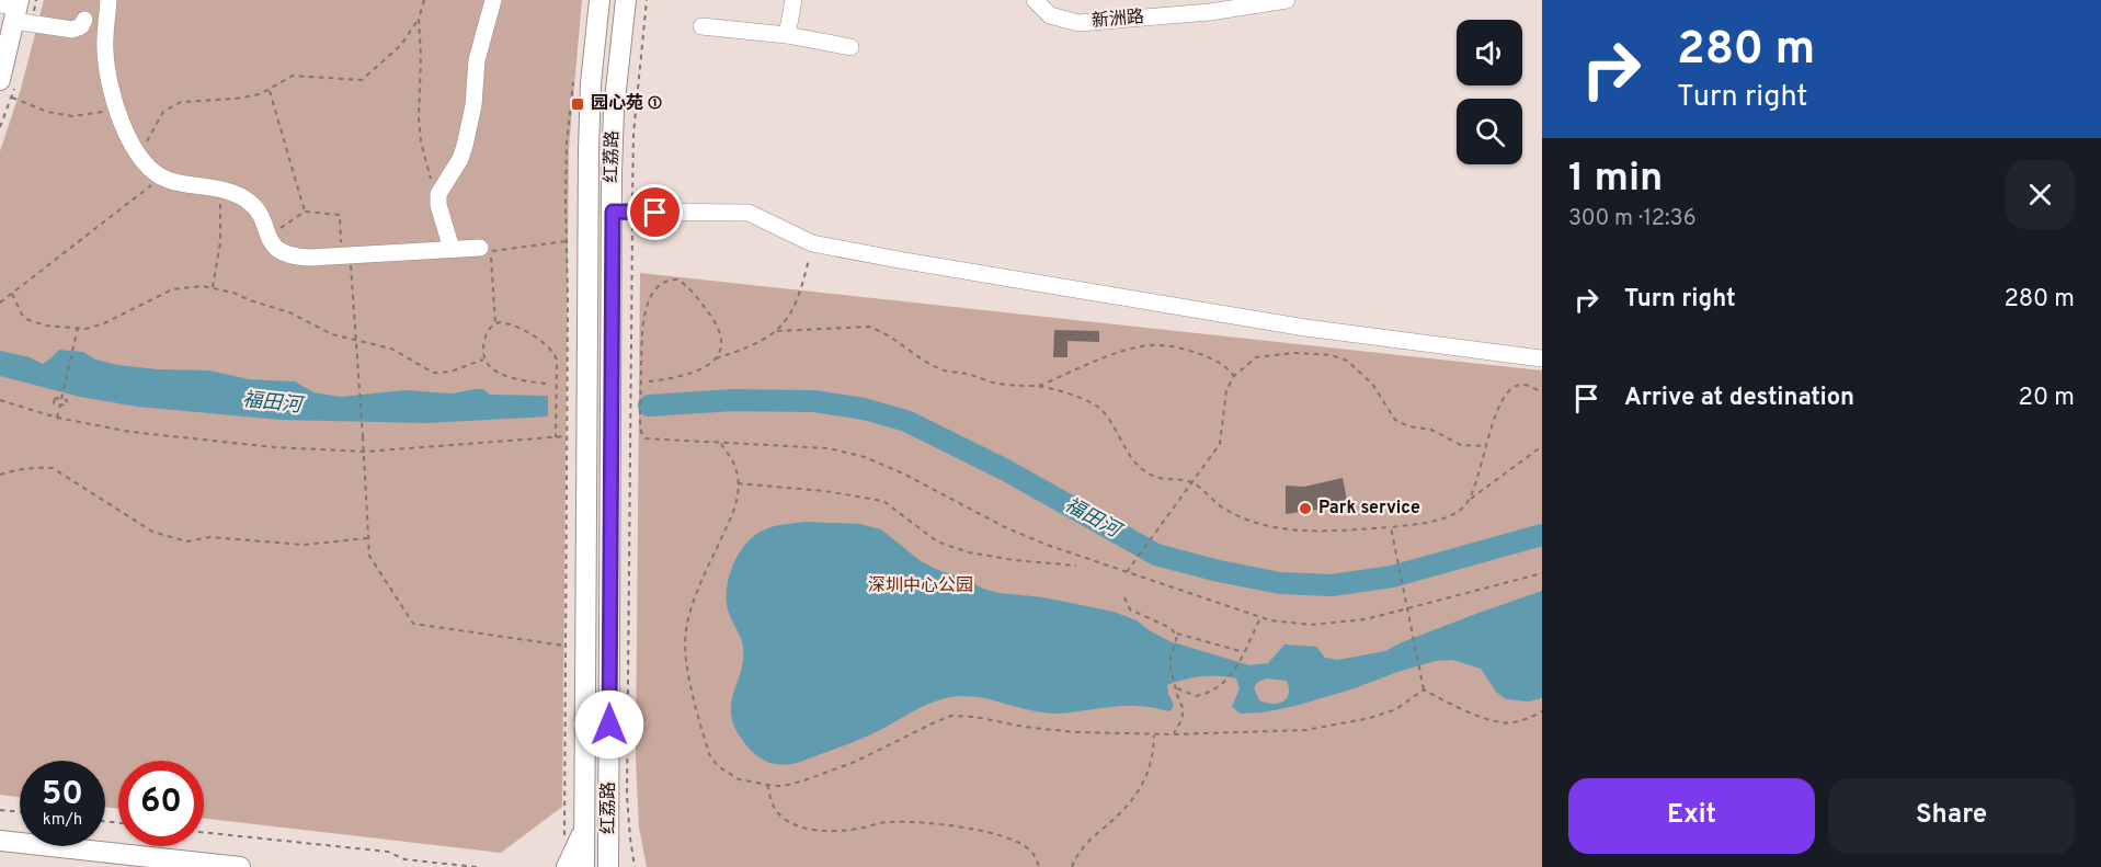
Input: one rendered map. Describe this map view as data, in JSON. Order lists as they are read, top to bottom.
{
  "streets": {
    "main road": ["红荔路"],
    "street": ["新洲路"]
  },
  "water": ["福田河"],
  "parks": ["深圳中心公园"],
  "places": {
    "transit": ["园心苑 ①"],
    "other": ["Park service"]
  },
  "page": {
    "turn": ["280 m", "Turn right"],
    "heading": ["1 min", "300 m · 12:36"],
    "list": [
      {
        "name": "Turn right",
        "value": "280 m"
      },
      {
        "name": "Arrive at destination",
        "value": "20 m"
      }
    ],
    "speed": "50 km/h",
    "limit": "60",
    "buttons": ["Exit", "Share"]
  }
}
